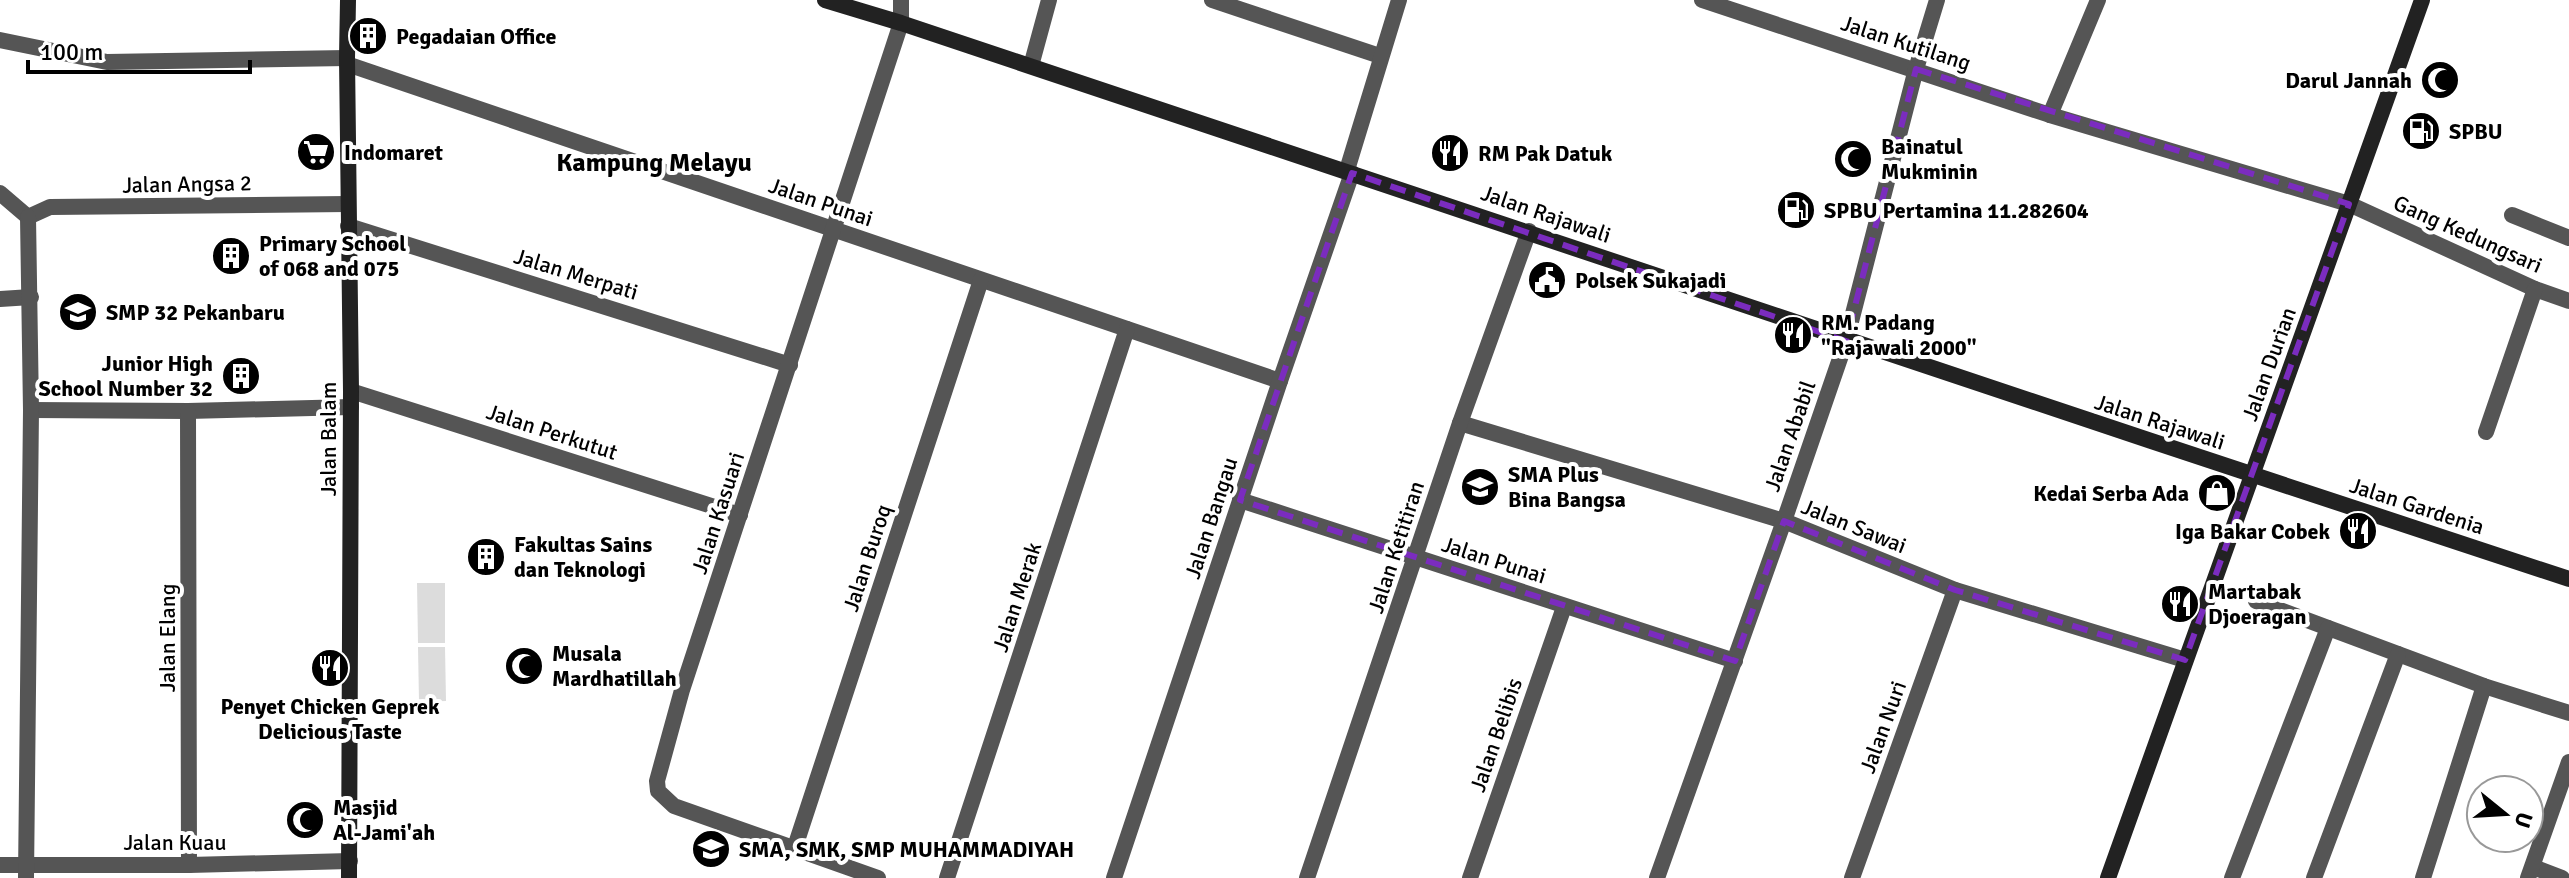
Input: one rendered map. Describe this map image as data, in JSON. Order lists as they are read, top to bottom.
{
  "streets": {
    "main road": [
      "Jalan Rajawali",
      "Jalan Durian",
      "Jalan Balam",
      "Jalan Gardenia"
    ],
    "street": [
      "Jalan Kutilang",
      "Jalan Angsa 2",
      "Jalan Punai",
      "Gang Kedungsari",
      "Jalan Merpati",
      "Jalan Perkutut",
      "Jalan Ababil",
      "Jalan Kasuari",
      "Jalan Bangau",
      "Jalan Sawai",
      "Jalan Ketitiran",
      "Jalan Buroq",
      "Jalan Merak",
      "Jalan Elang",
      "Jalan Nuri",
      "Jalan Belibis",
      "Jalan Kuau"
    ]
  },
  "crossings": [
    ["Jalan Kutilang", "Gang Kedungsari"],
    ["Jalan Kutilang", "Jalan Durian"],
    ["Jalan Kutilang", "Jalan Ababil"],
    ["Jalan Angsa 2", "Jalan Balam"],
    ["Jalan Punai", "Jalan Ababil"],
    ["Jalan Punai", "Jalan Balam"],
    ["Jalan Punai", "Jalan Kasuari"],
    ["Jalan Punai", "Jalan Bangau"],
    ["Jalan Punai", "Jalan Ketitiran"],
    ["Jalan Punai", "Jalan Buroq"],
    ["Jalan Punai", "Jalan Merak"],
    ["Jalan Punai", "Jalan Belibis"],
    ["Jalan Rajawali", "Jalan Durian"],
    ["Jalan Rajawali", "Jalan Ababil"],
    ["Jalan Rajawali", "Jalan Gardenia"],
    ["Jalan Rajawali", "Jalan Kasuari"],
    ["Jalan Rajawali", "Jalan Bangau"],
    ["Jalan Rajawali", "Jalan Ketitiran"],
    ["Gang Kedungsari", "Jalan Durian"],
    ["Jalan Merpati", "Jalan Balam"],
    ["Jalan Merpati", "Jalan Kasuari"],
    ["Jalan Durian", "Jalan Gardenia"],
    ["Jalan Durian", "Jalan Sawai"],
    ["Jalan Perkutut", "Jalan Balam"],
    ["Jalan Perkutut", "Jalan Kasuari"],
    ["Jalan Perkutut", "Jalan Elang"],
    ["Jalan Ababil", "Jalan Sawai"],
    ["Jalan Balam", "Jalan Kuau"],
    ["Jalan Kasuari", "Jalan Buroq"],
    ["Jalan Sawai", "Jalan Ketitiran"],
    ["Jalan Sawai", "Jalan Nuri"],
    ["Jalan Elang", "Jalan Kuau"]
  ],
  "districts": ["Kampung Melayu"],
  "places": {
    "building": [
      "Pegadaian Office",
      "Primary School of 068 and 075",
      "Junior High School Number 32",
      "Fakultas Sains dan Teknologi"
    ],
    "mosque": [
      "Darul Jannah",
      "Bainatul Mukminin",
      "Musala Mardhatillah",
      "Masjid Al-Jami'ah"
    ],
    "fuel station": ["SPBU", "SPBU Pertamina 11.282604"],
    "supermarket": ["Indomaret"],
    "restaurant": [
      "RM Pak Datuk",
      "RM. Padang \"Rajawali 2000\"",
      "Iga Bakar Cobek",
      "Martabak Djoeragan",
      "Penyet Chicken Geprek Delicious Taste"
    ],
    "public building": ["Polsek Sukajadi"],
    "school or university": ["SMP 32 Pekanbaru", "SMA Plus Bina Bangsa", "SMA, SMK, SMP MUHAMMADIYAH"],
    "shop": ["Kedai Serba Ada"]
  },
  "scale_bar": "100 m",
  "north": "right"
}
